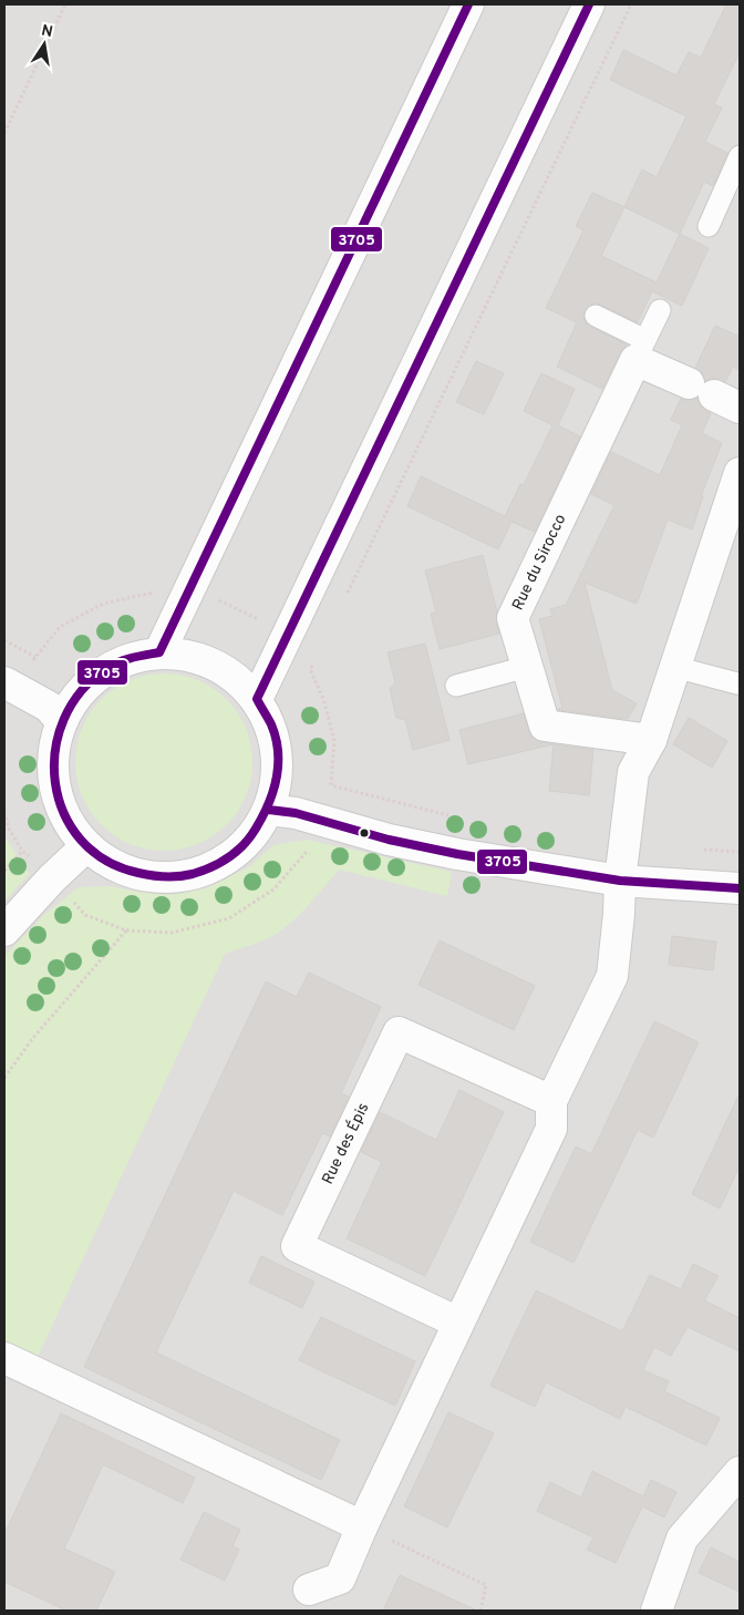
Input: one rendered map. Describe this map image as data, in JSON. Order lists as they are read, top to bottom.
{
  "streets": {
    "street": ["Rue du Sirocco", "Rue des Épis"]
  },
  "lines": ["transit line 3705"],
  "north": "top"
}
